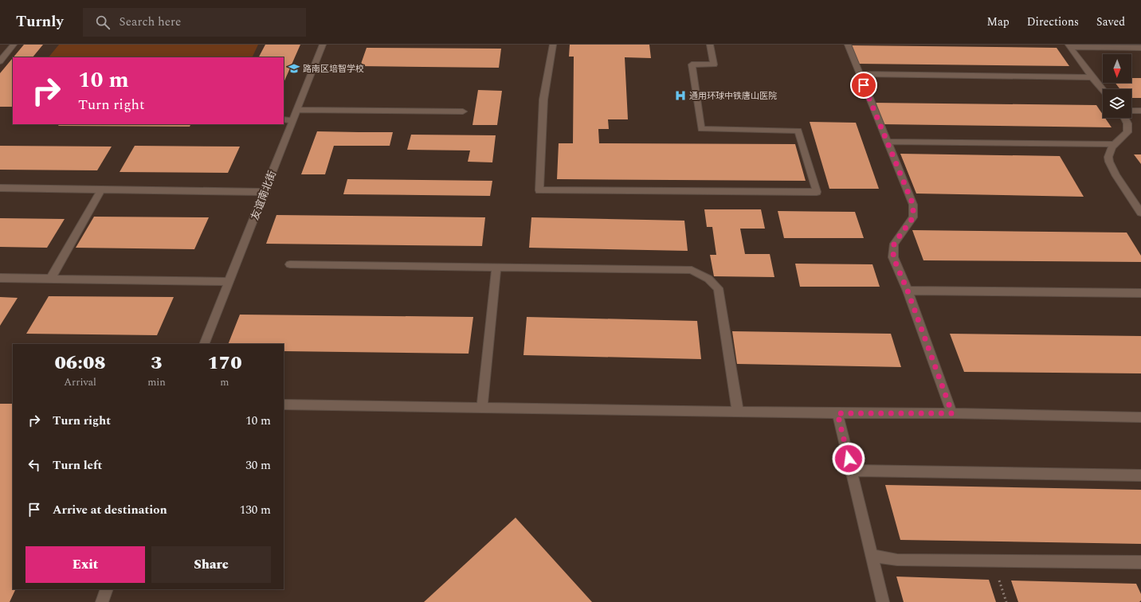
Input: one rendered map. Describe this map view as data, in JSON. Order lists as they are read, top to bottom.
{
  "streets": {
    "street": ["友谊南北街"]
  },
  "places": {
    "school or university": ["路南区培智学校"],
    "hospital": ["通用环球中铁唐山医院"]
  },
  "north": "bottom",
  "page": {
    "header": "Turnly",
    "search": "Search here",
    "nav": ["Map", "Directions", "Saved"],
    "turn": ["10 m", "Turn right"],
    "eta": [
      "06:08",
      "Arrival",
      "3",
      "min",
      "170",
      "m"
    ],
    "list": [
      {
        "name": "Turn right",
        "value": "10 m"
      },
      {
        "name": "Turn left",
        "value": "30 m"
      },
      {
        "name": "Arrive at destination",
        "value": "130 m"
      }
    ],
    "buttons": ["Exit", "Share"]
  }
}
